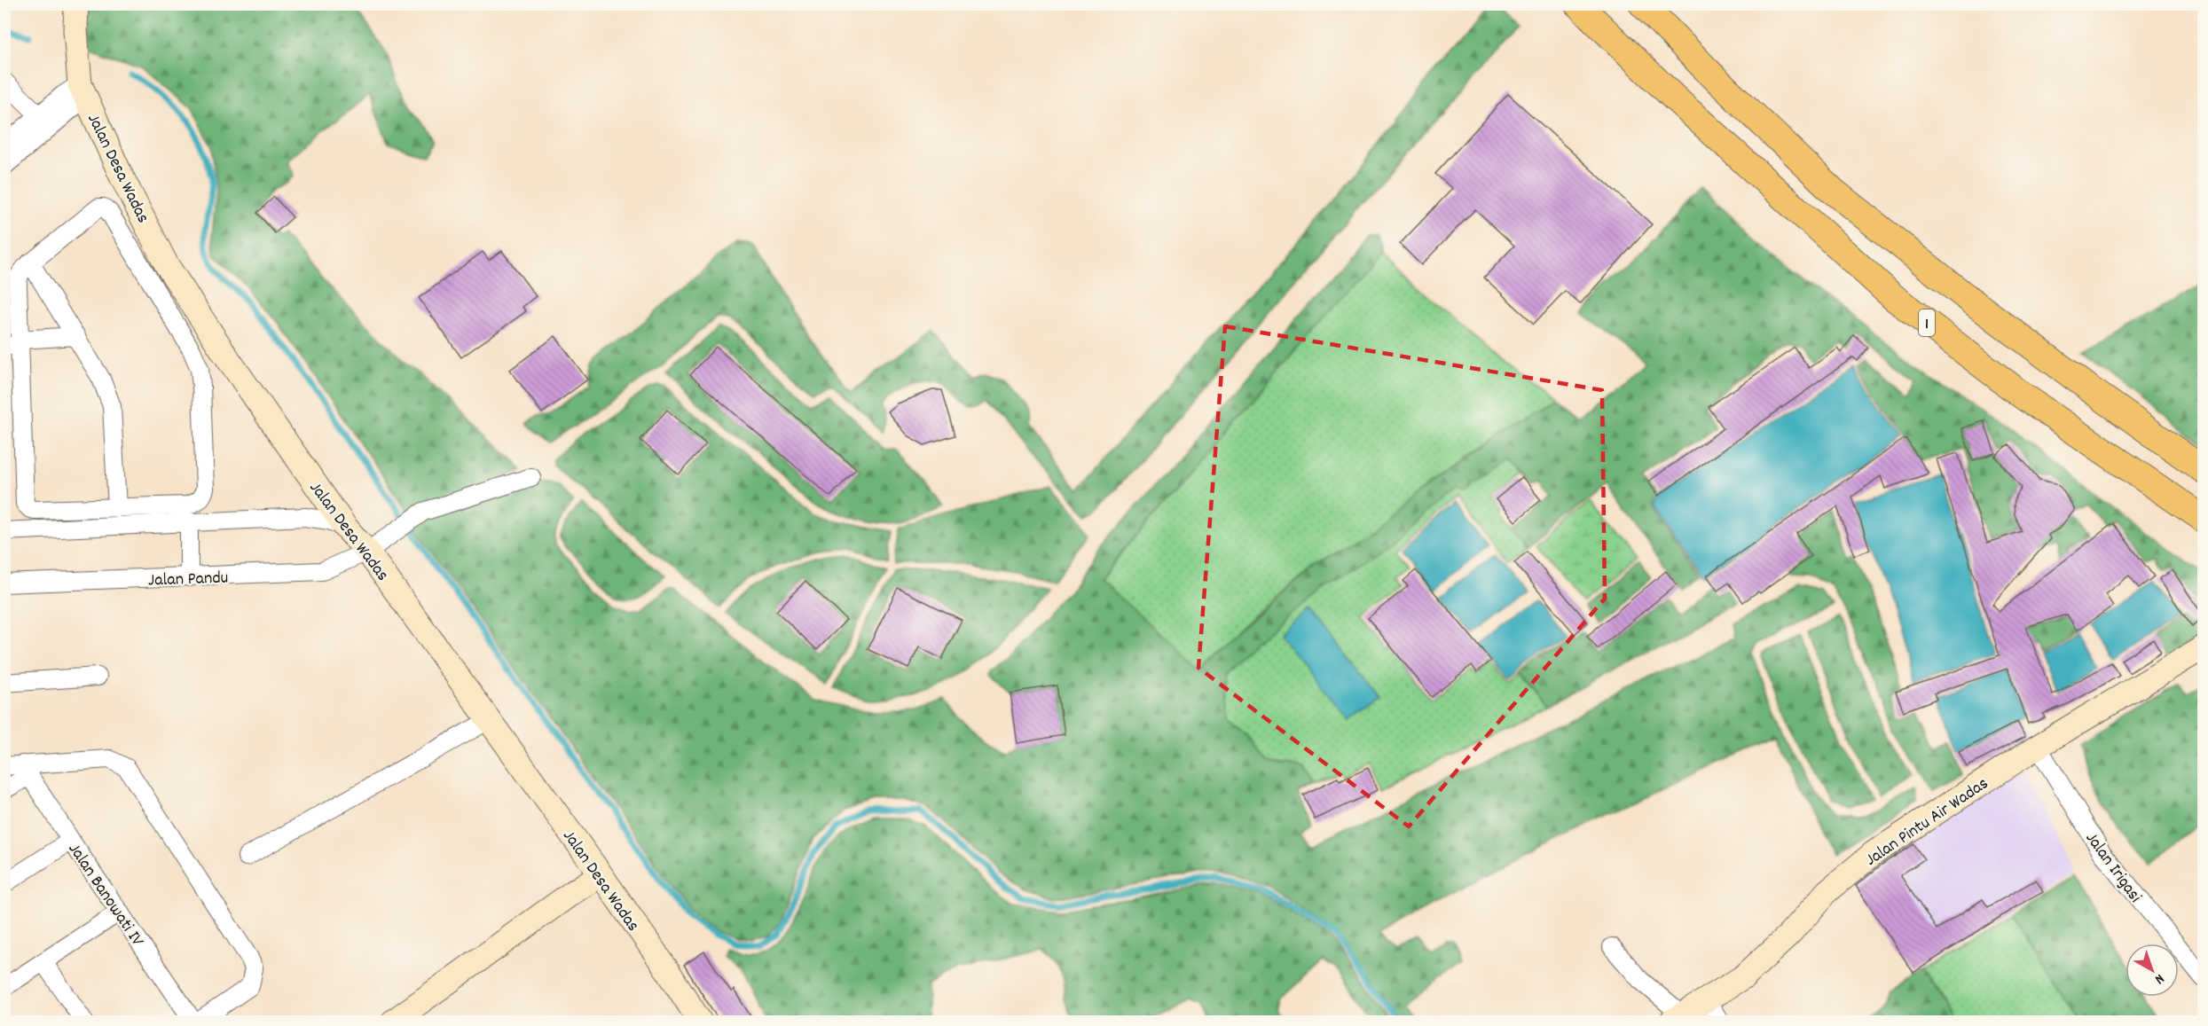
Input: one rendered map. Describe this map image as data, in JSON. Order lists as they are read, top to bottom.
{
  "streets": {
    "main road": ["Jalan Desa Wadas", "1", "Jalan Pintu Air Wadas"],
    "street": ["Jalan Pandu", "Jalan Irigasi", "Jalan Banowati IV"]
  },
  "crossings": [
    ["Jalan Desa Wadas", "Jalan Pandu"],
    ["Jalan Pintu Air Wadas", "Jalan Irigasi"]
  ],
  "north": "bottom right"
}
